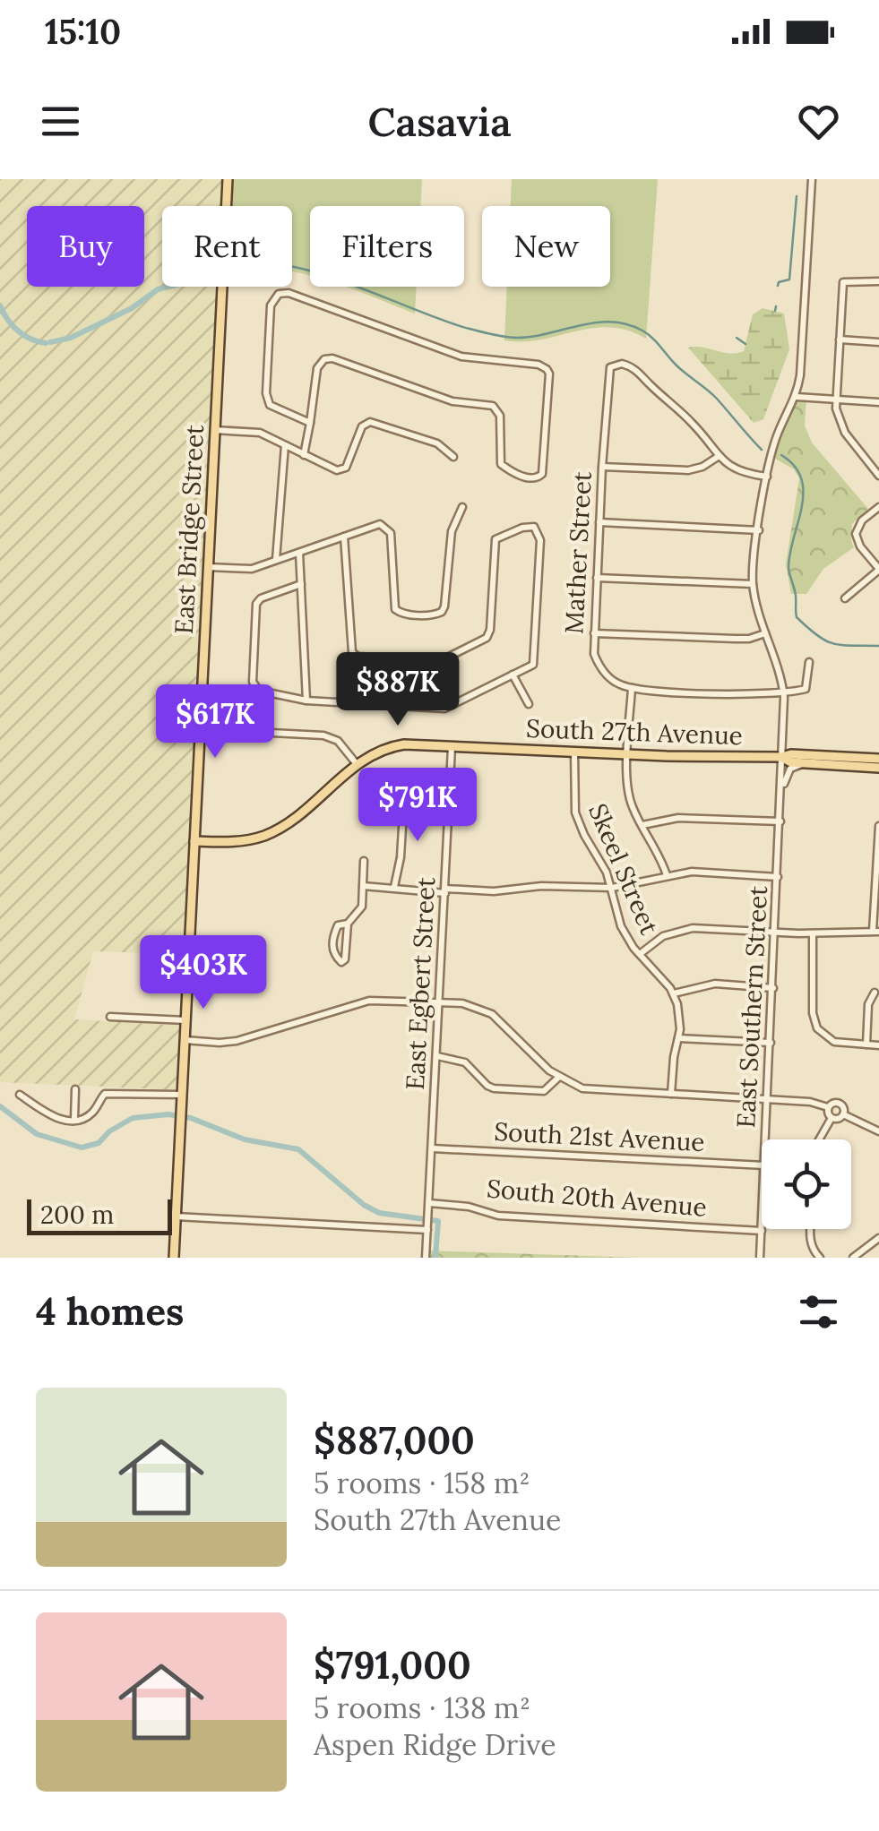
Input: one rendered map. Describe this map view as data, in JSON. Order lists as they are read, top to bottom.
{
  "streets": {
    "main road": ["East Bridge Street", "South 27th Avenue"],
    "street": [
      "Mather Street",
      "Skeel Street",
      "East Egbert Street",
      "East Southern Street",
      "South 21st Avenue",
      "South 20th Avenue"
    ]
  },
  "crossings": [
    ["East Bridge Street", "South 27th Avenue"],
    ["South 27th Avenue", "Skeel Street"],
    ["South 27th Avenue", "East Egbert Street"],
    ["South 27th Avenue", "East Southern Street"],
    ["East Egbert Street", "South 21st Avenue"],
    ["East Egbert Street", "South 20th Avenue"],
    ["East Southern Street", "South 20th Avenue"]
  ],
  "scale_bar": "200 m",
  "page": {
    "status": "15:10",
    "header": "Casavia",
    "chip": [
      "Buy",
      "Rent",
      "Filters",
      "New"
    ],
    "price": [
      "$887K",
      "$617K",
      "$791K",
      "$403K"
    ],
    "scale": "200 m",
    "heading": "4 homes",
    "list": [
      {
        "name": "$887,000",
        "note": "5 rooms · 158 m² · South 27th Avenue"
      },
      {
        "name": "$791,000",
        "note": "5 rooms · 138 m² · Aspen Ridge Drive"
      }
    ]
  }
}
